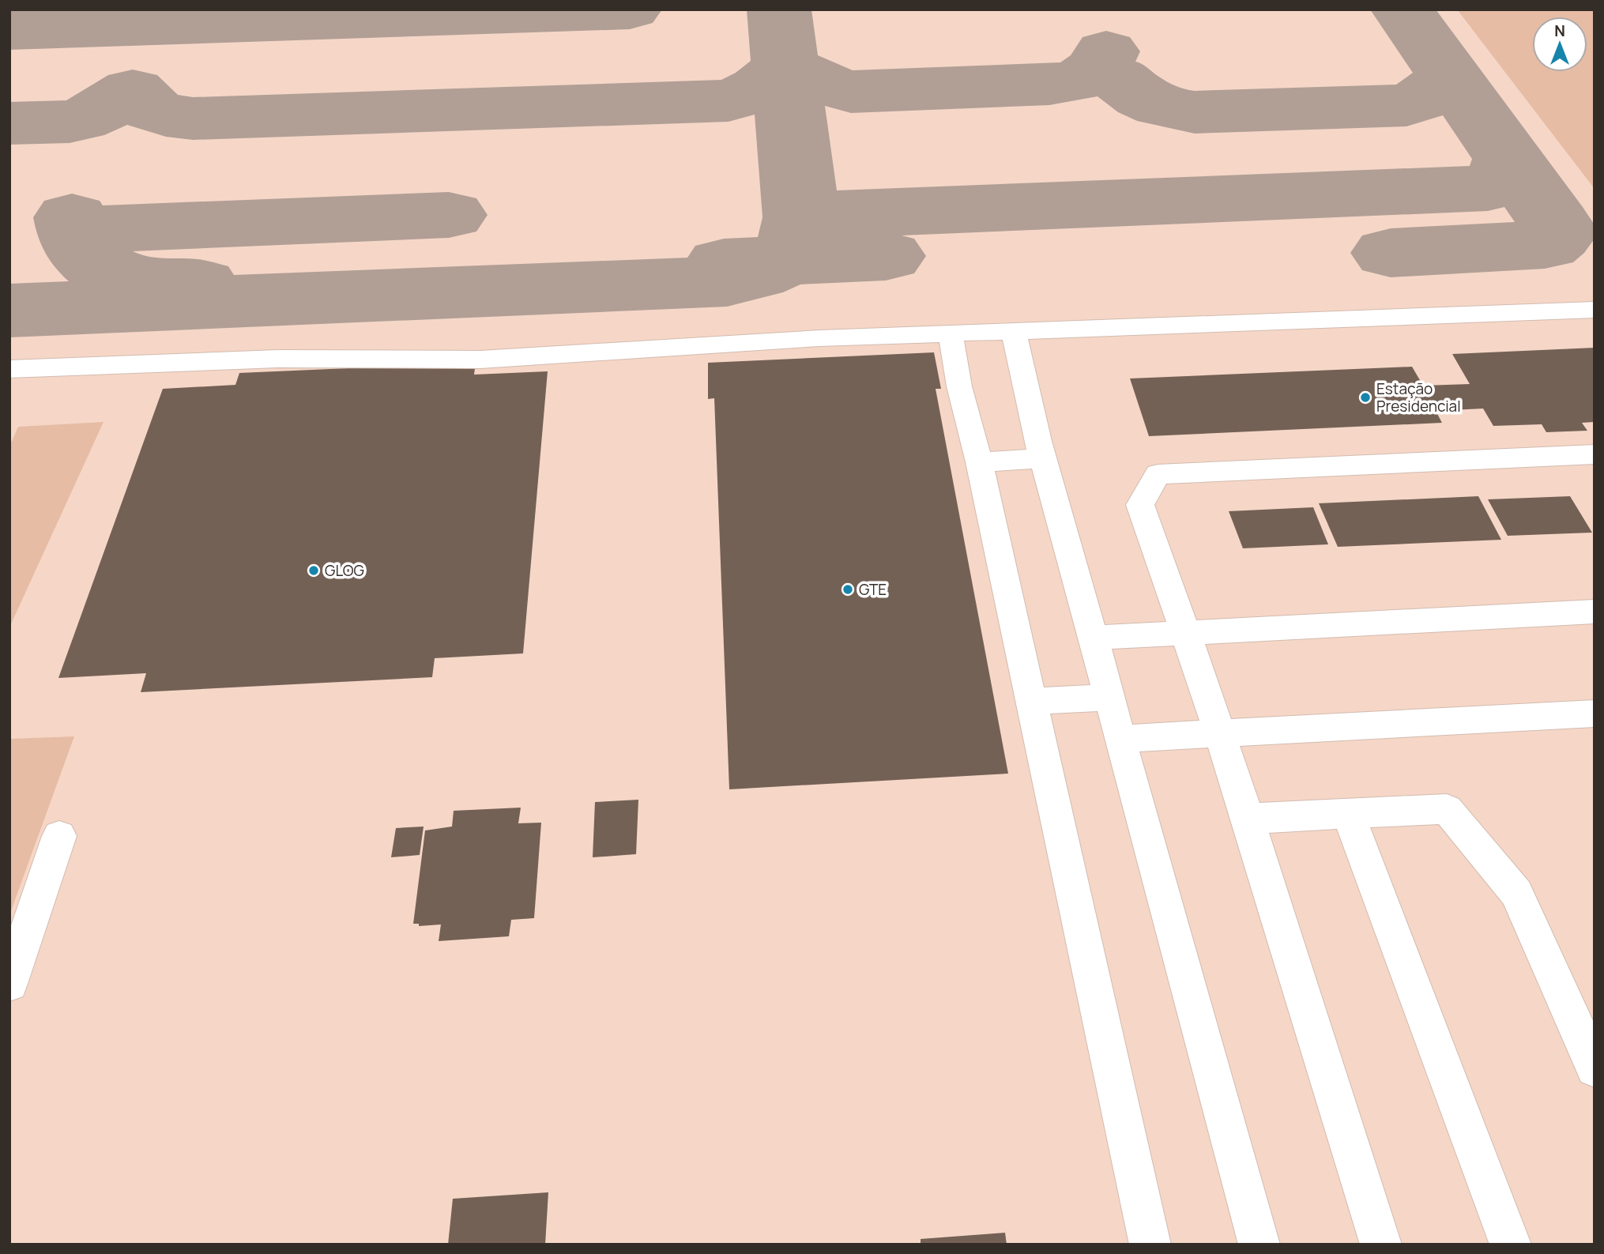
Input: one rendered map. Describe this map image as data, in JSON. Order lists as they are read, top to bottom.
{
  "places": ["Estação Presidencial", "GLOG", "GTE"],
  "north": "top"
}
